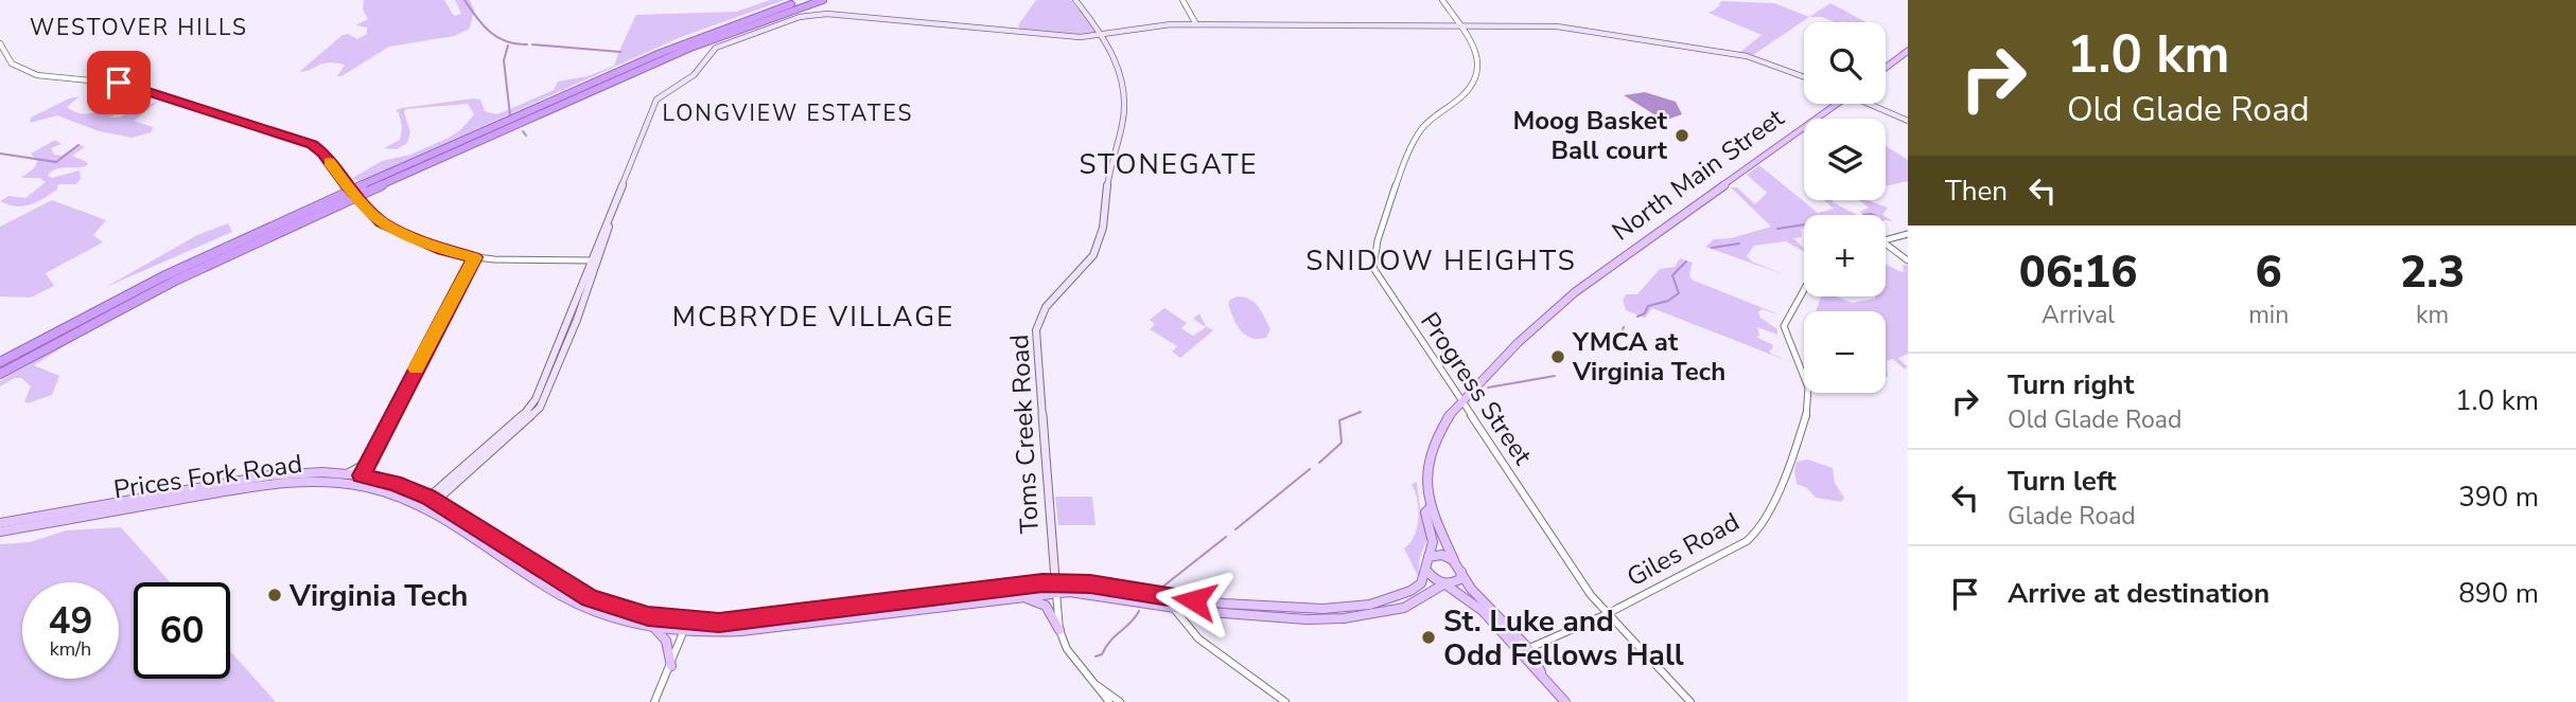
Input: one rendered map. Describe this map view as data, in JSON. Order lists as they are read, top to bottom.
{
  "streets": {
    "main road": ["North Main Street", "Toms Creek Road", "Prices Fork Road"],
    "street": ["Progress Street", "Giles Road"]
  },
  "crossings": [
    ["North Main Street", "Progress Street"],
    ["North Main Street", "Prices Fork Road"],
    ["Progress Street", "Giles Road"],
    ["Toms Creek Road", "Prices Fork Road"]
  ],
  "districts": [
    "WESTOVER HILLS",
    "LONGVIEW ESTATES",
    "STONEGATE",
    "SNIDOW HEIGHTS",
    "MCBRYDE VILLAGE"
  ],
  "places": [
    "Moog Basket Ball court",
    "YMCA at Virginia Tech",
    "Virginia Tech",
    "St. Luke and Odd Fellows Hall"
  ],
  "page": {
    "turn": ["1.0 km", "Old Glade Road"],
    "map_buttons": ["+", "−"],
    "then": "Then",
    "eta": [
      "06:16",
      "Arrival",
      "6",
      "min",
      "2.3",
      "km"
    ],
    "list": [
      {
        "name": "Turn right",
        "note": "Old Glade Road",
        "value": "1.0 km"
      },
      {
        "name": "Turn left",
        "note": "Glade Road",
        "value": "390 m"
      },
      {
        "name": "Arrive at destination",
        "value": "890 m"
      }
    ],
    "speed": "49 km/h",
    "limit": "60"
  }
}
